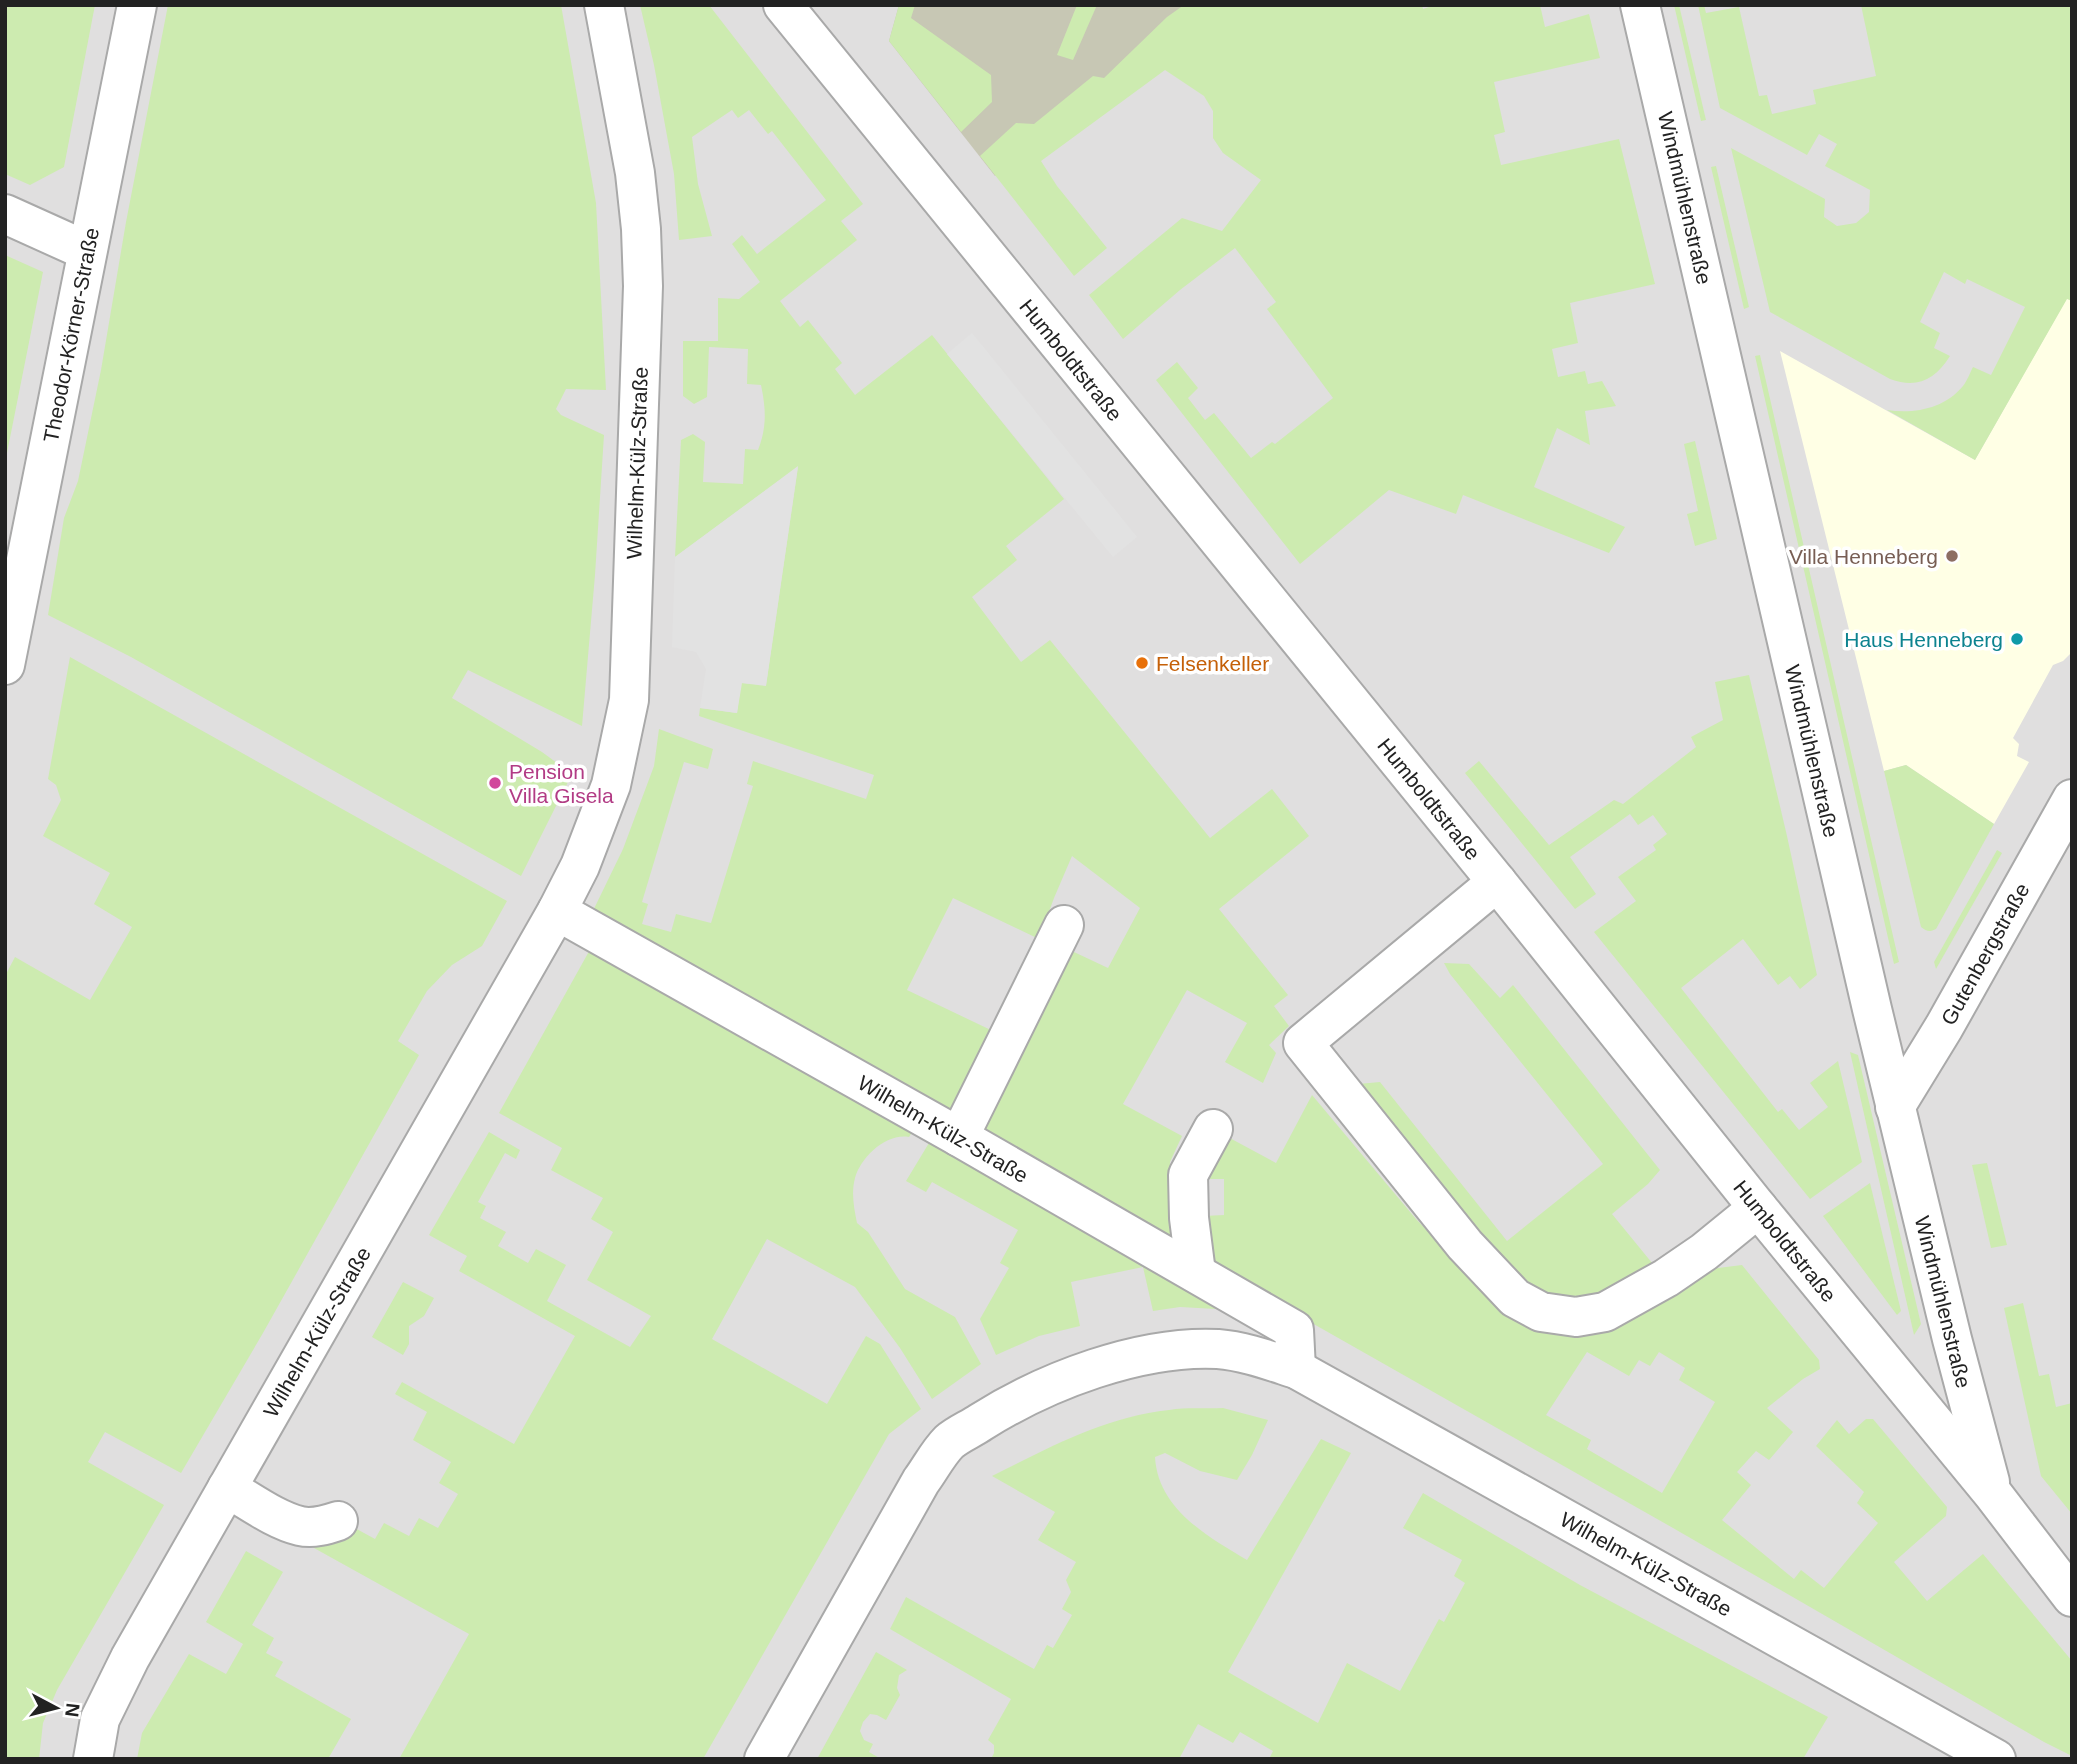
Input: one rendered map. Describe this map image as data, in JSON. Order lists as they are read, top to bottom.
{
  "streets": {
    "street": [
      "Windmühlenstraße",
      "Theodor-Körner-Straße",
      "Humboldtstraße",
      "Wilhelm-Külz-Straße",
      "Gutenbergstraße"
    ]
  },
  "crossings": [
    ["Windmühlenstraße", "Humboldtstraße"],
    ["Windmühlenstraße", "Gutenbergstraße"]
  ],
  "places": [
    "Villa Henneberg",
    "Haus Henneberg",
    "Felsenkeller",
    "Pension Villa Gisela"
  ],
  "north": "right"
}
